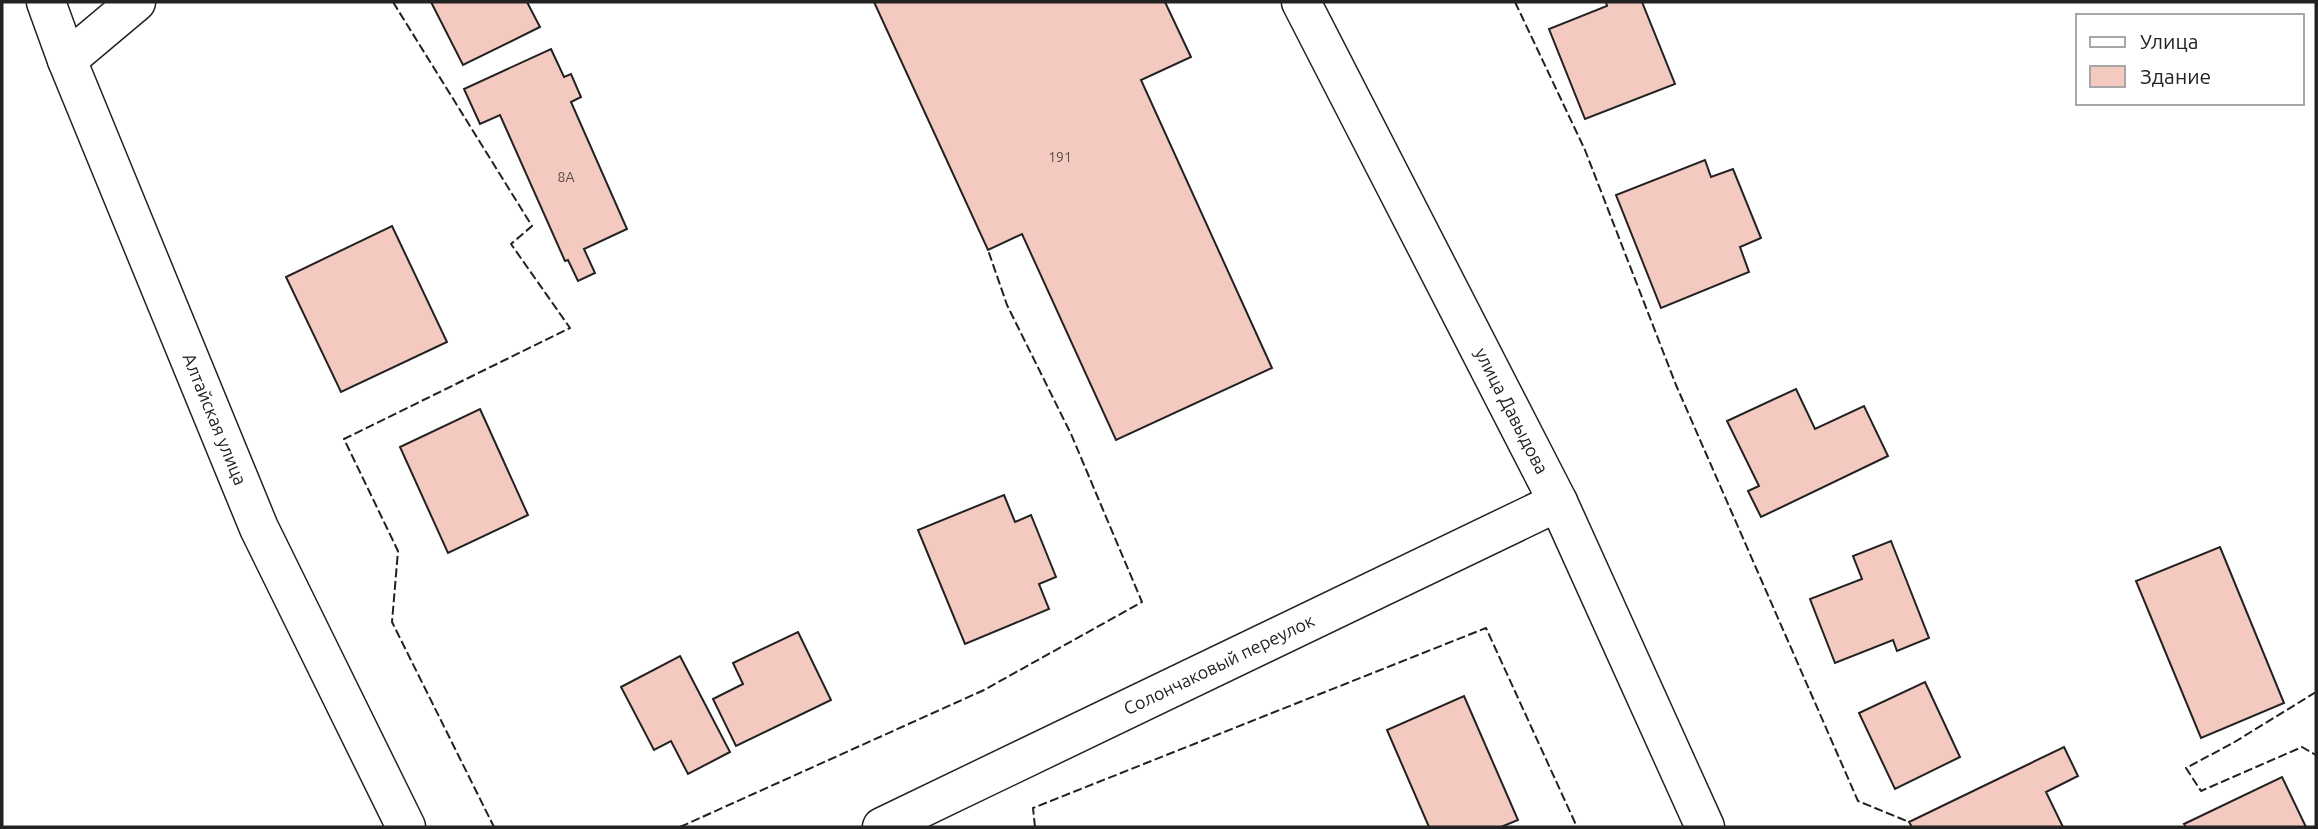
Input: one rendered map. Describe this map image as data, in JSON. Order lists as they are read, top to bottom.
{
  "streets": {
    "street": ["улица Давыдова", "Алтайская улица", "Солончаковый переулок"]
  },
  "crossings": [
    ["улица Давыдова", "Солончаковый переулок"]
  ],
  "house_numbers": ["191", "8А"],
  "legend": ["Улица", "Здание"]
}
